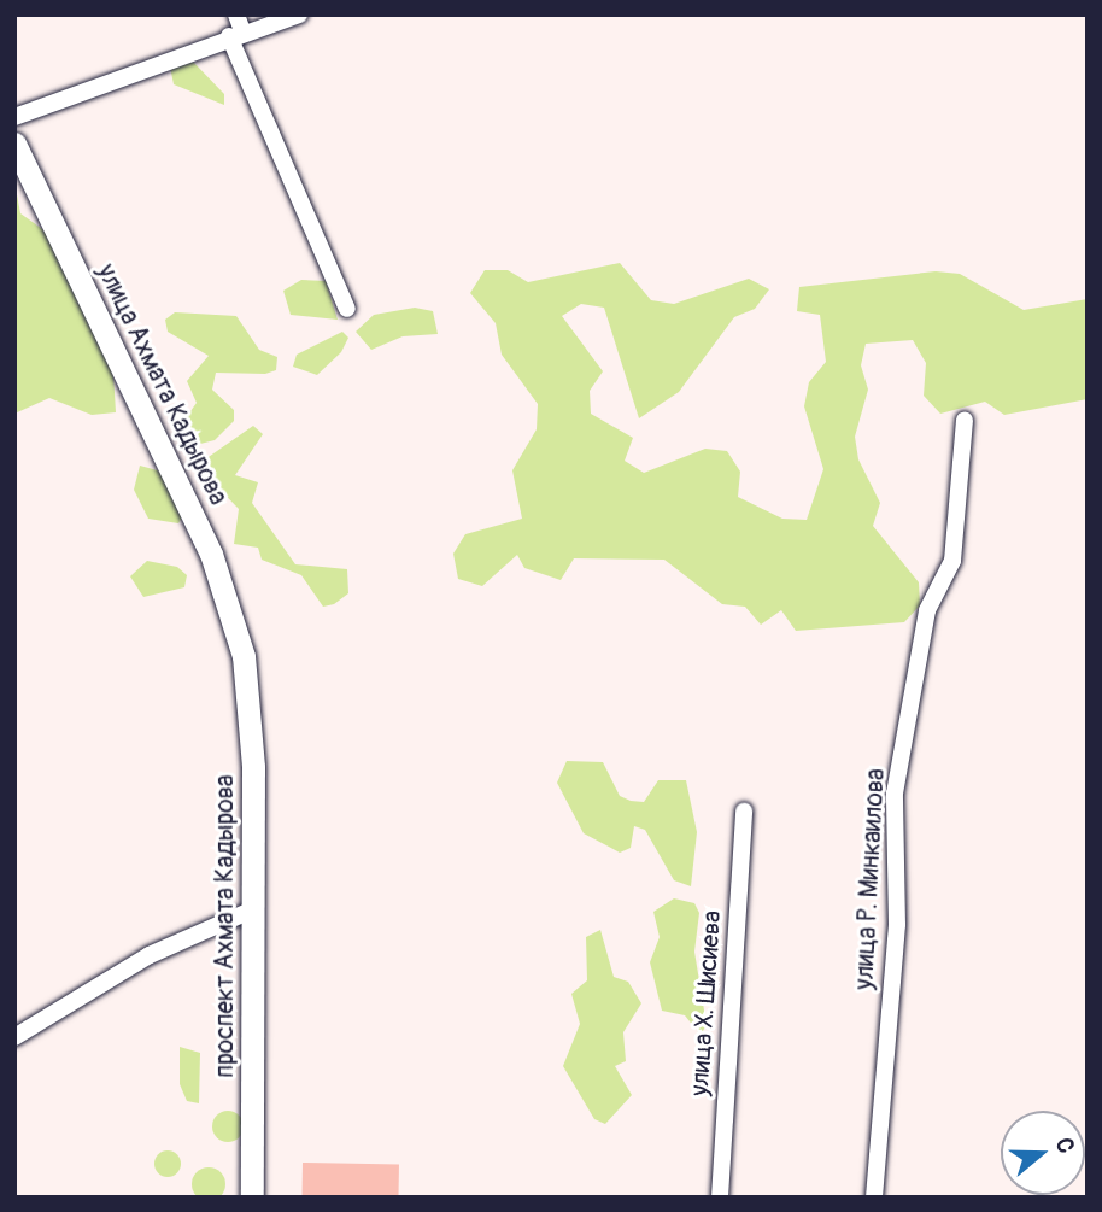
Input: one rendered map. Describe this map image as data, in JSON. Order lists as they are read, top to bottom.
{
  "streets": {
    "street": [
      "улица Ахмата Кадырова",
      "улица Р. Минкаилова",
      "проспект Ахмата Кадырова",
      "улица Х. Шисиева"
    ]
  },
  "crossings": [
    ["улица Ахмата Кадырова", "проспект Ахмата Кадырова"]
  ],
  "north": "right"
}
